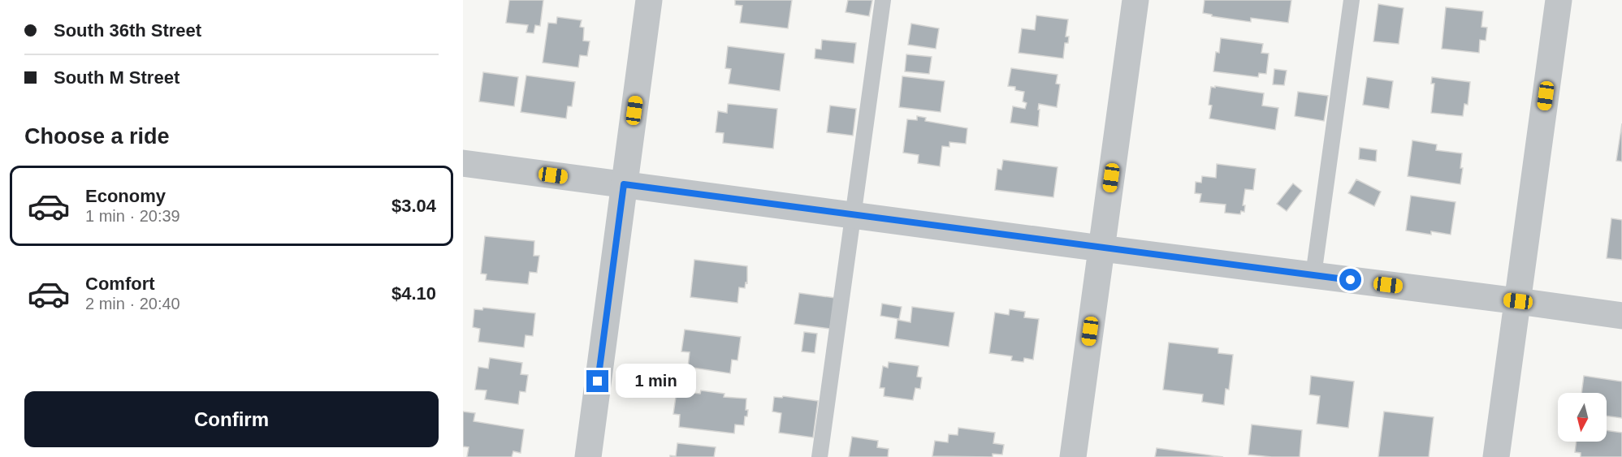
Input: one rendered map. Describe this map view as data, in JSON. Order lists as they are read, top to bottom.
{
  "north": "bottom",
  "page": {
    "banner": ["South 36th Street", "South M Street"],
    "heading": "Choose a ride",
    "list": [
      {
        "name": "Economy",
        "note": "1 min · 20:39",
        "value": "$3.04"
      },
      {
        "name": "Comfort",
        "note": "2 min · 20:40",
        "value": "$4.10"
      }
    ],
    "bubble": "1 min",
    "buttons": "Confirm"
  }
}
